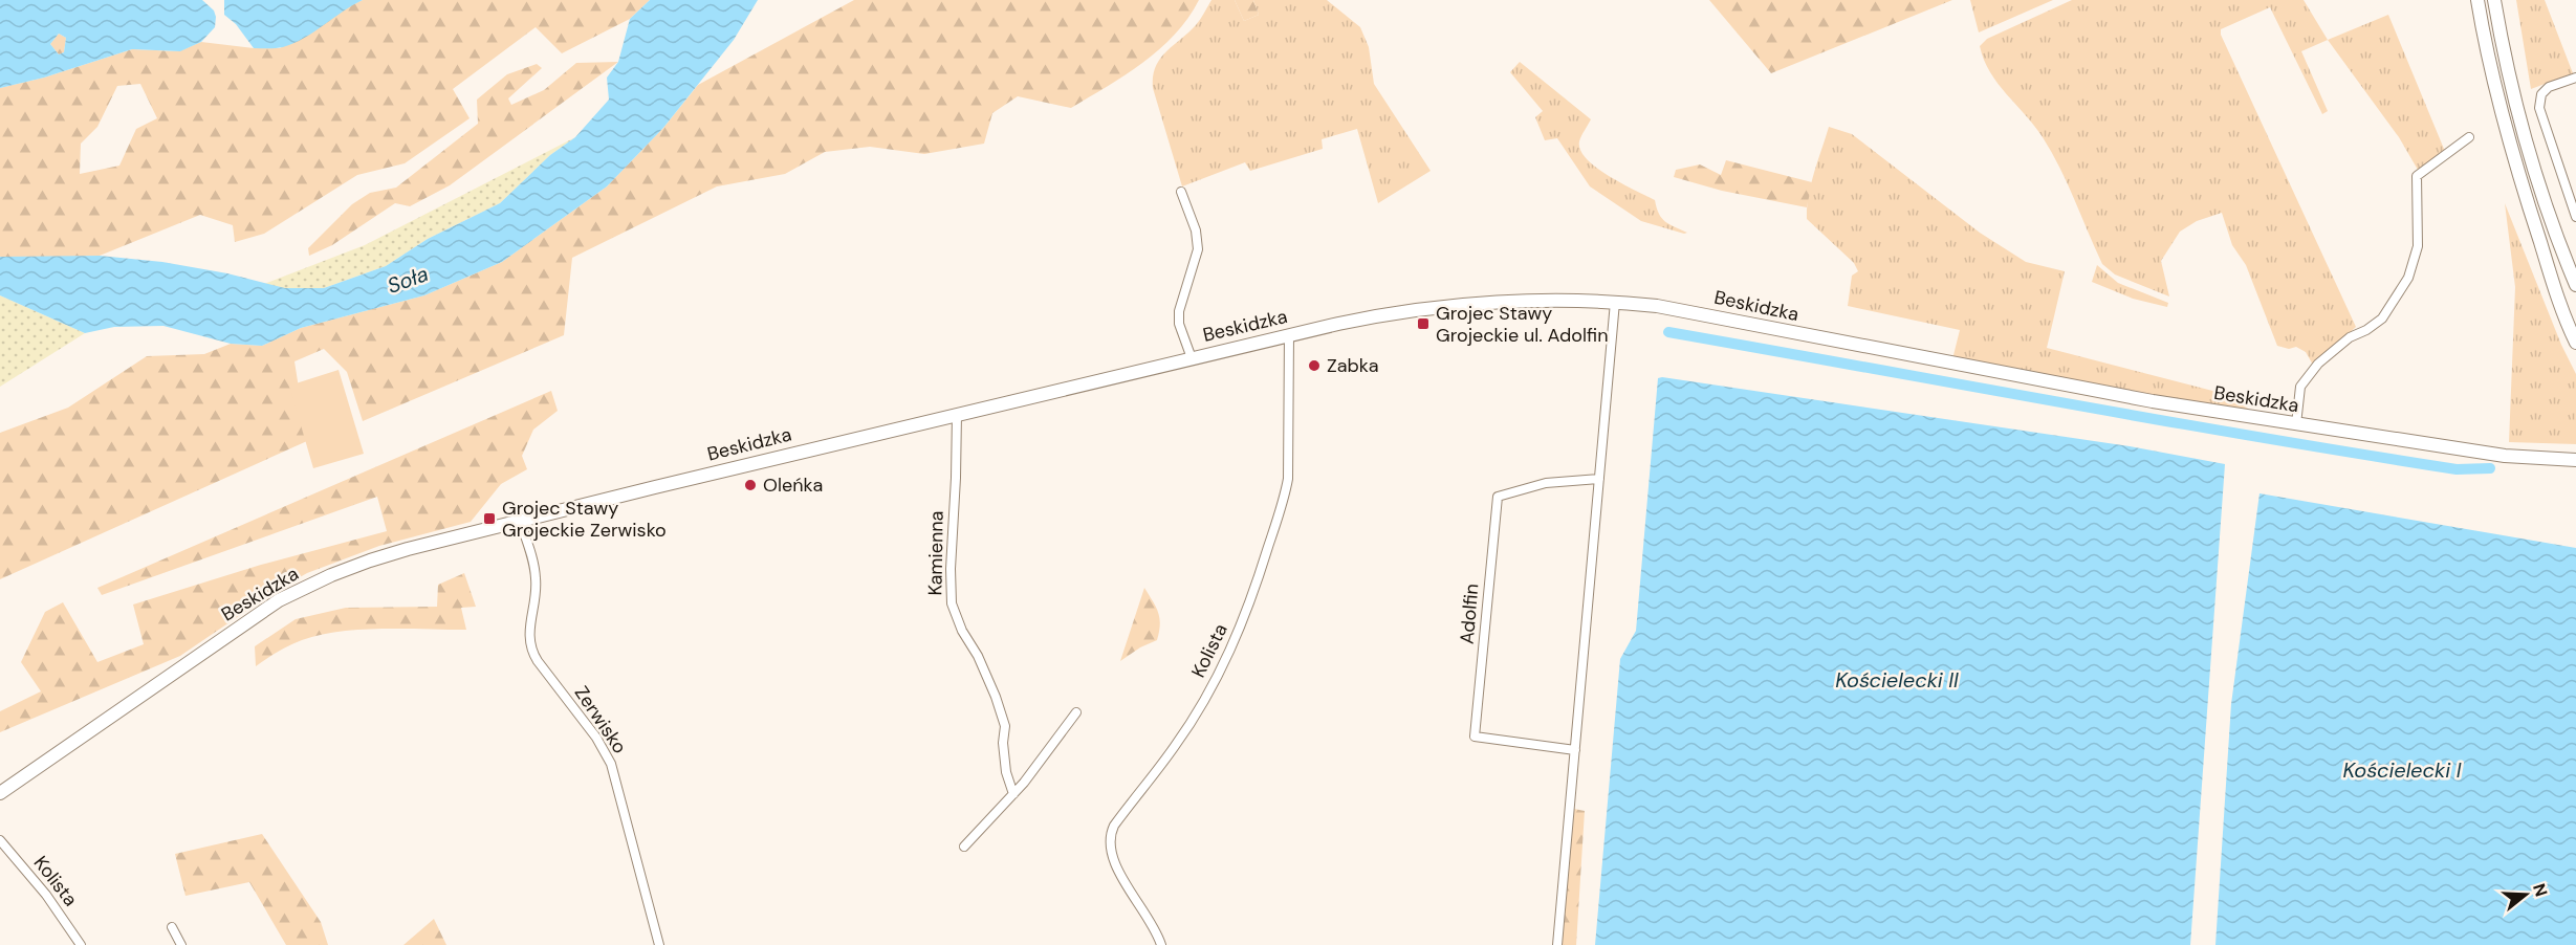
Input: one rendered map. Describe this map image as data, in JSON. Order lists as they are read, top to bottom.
{
  "streets": {
    "main road": ["Beskidzka"],
    "street": [
      "Kamienna",
      "Adolfin",
      "Kolista",
      "Zerwisko"
    ]
  },
  "crossings": [
    ["Beskidzka", "Kamienna"],
    ["Beskidzka", "Kolista"],
    ["Beskidzka", "Zerwisko"]
  ],
  "water": ["Soła", "Kościelecki II", "Kościelecki I"],
  "places": {
    "transit": ["Grojec Stawy Grojeckie ul. Adolfin", "Grojec Stawy Grojeckie Zerwisko"],
    "other": ["Zabka", "Oleńka"]
  },
  "north": "right"
}
